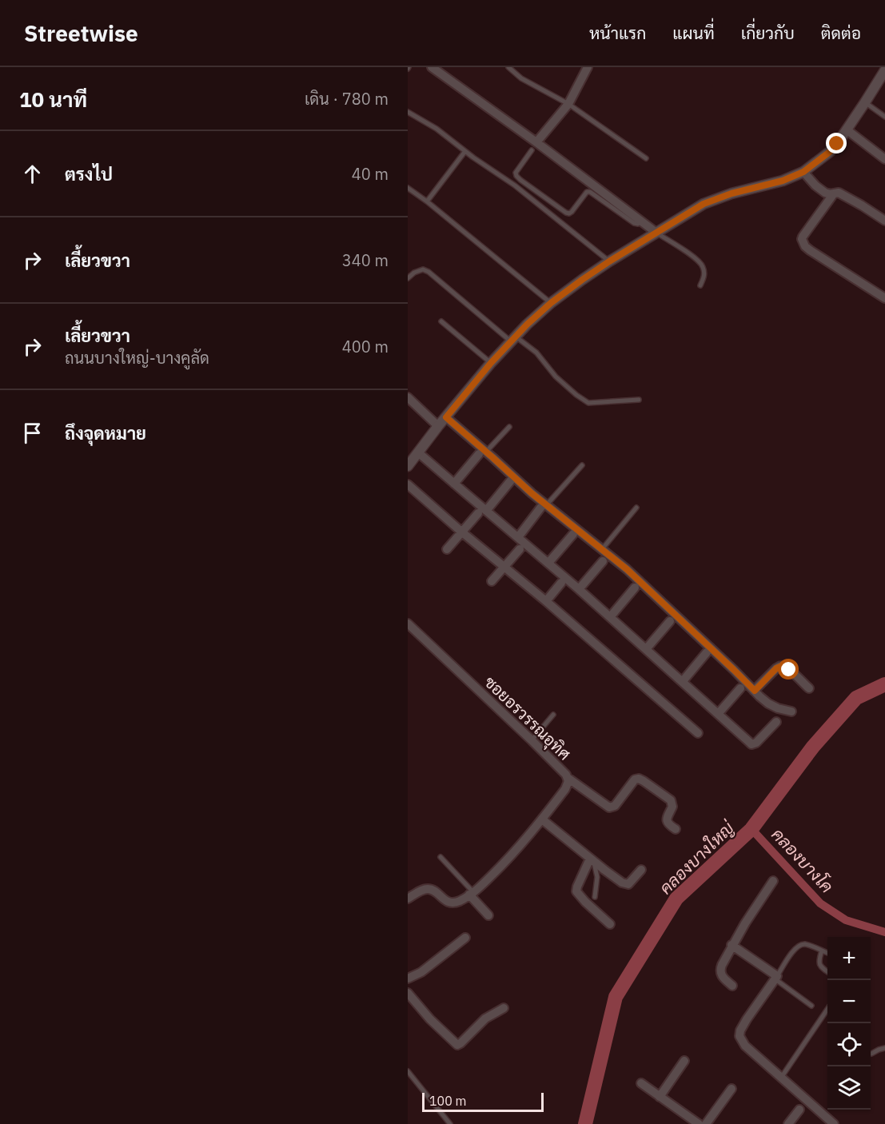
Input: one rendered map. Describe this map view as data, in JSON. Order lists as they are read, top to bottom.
{
  "streets": {
    "street": ["ซอยอรวรรณอุทิศ"]
  },
  "water": ["คลองบางใหญ่", "คลองบางโค"],
  "scale_bar": "100 m",
  "page": {
    "header": "Streetwise",
    "nav": [
      "หน้าแรก",
      "แผนที่",
      "เกี่ยวกับ",
      "ติดต่อ"
    ],
    "heading": ["10 นาที", "เดิน · 780 m"],
    "list": [
      ["ตรงไป", "40 m"],
      ["เลี้ยวขวา", "340 m"],
      ["เลี้ยวขวา", "ถนนบางใหญ่-บางคูลัด", "400 m"],
      "ถึงจุดหมาย"
    ],
    "map_buttons": ["+", "−"],
    "scale": "100 m"
  }
}
